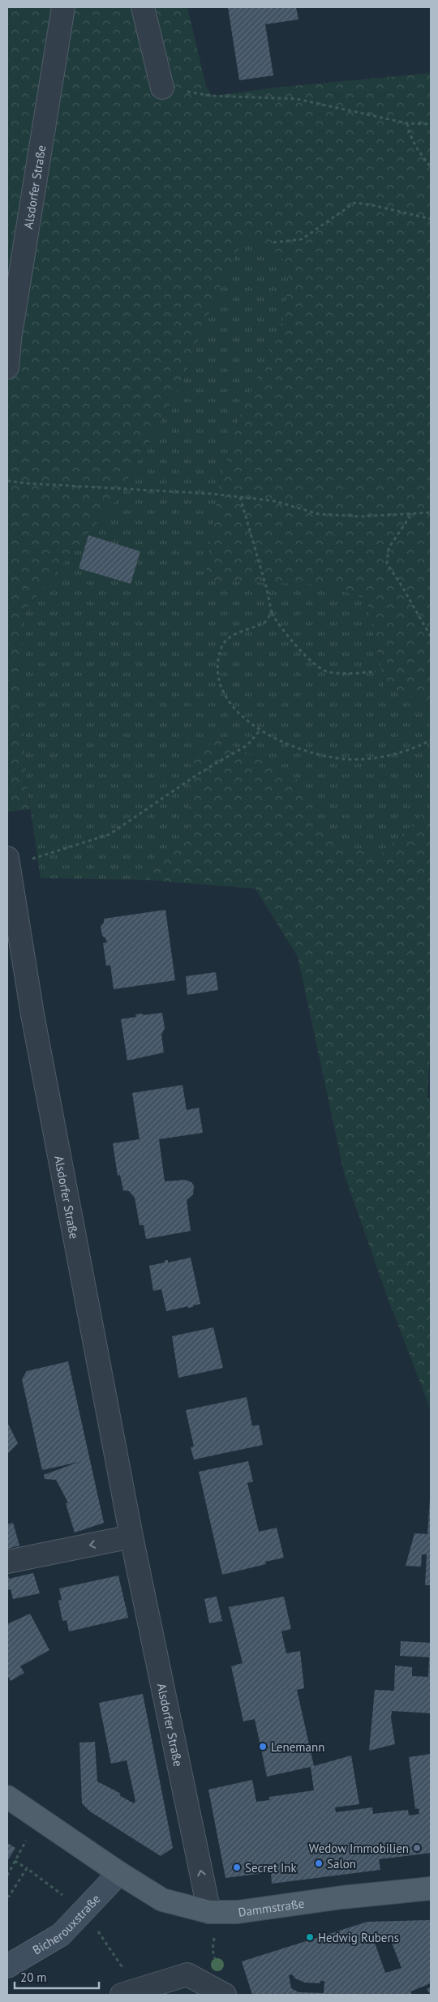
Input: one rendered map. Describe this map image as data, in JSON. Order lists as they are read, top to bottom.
{
  "streets": {
    "main road": ["Dammstraße"],
    "street": ["Alsdorfer Straße", "Bicherouxstraße"]
  },
  "crossings": [
    ["Alsdorfer Straße", "Dammstraße"],
    ["Dammstraße", "Bicherouxstraße"]
  ],
  "places": [
    "Lenemann",
    "Wedow Immobilien",
    "Salon",
    "Secret Ink",
    "Hedwig Rubens"
  ],
  "scale_bar": "20 m"
}
